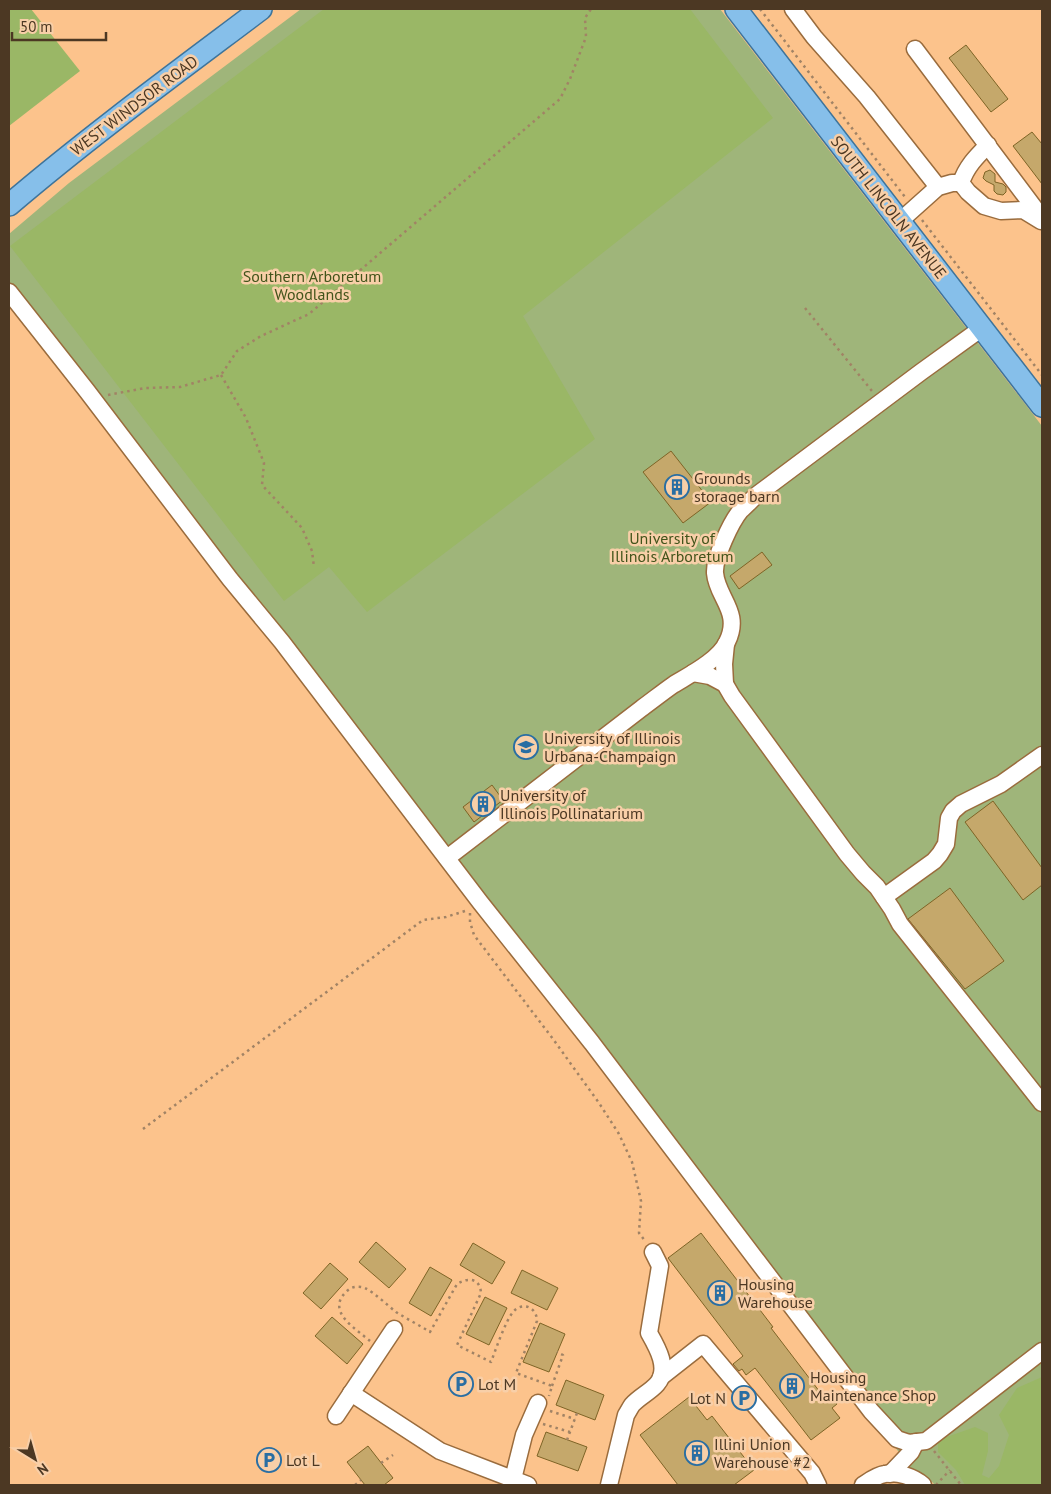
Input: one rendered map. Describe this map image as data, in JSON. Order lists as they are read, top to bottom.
{
  "streets": {
    "main road": ["WEST WINDSOR ROAD", "SOUTH LINCOLN AVENUE"]
  },
  "parks": ["Southern Arboretum Woodlands", "University of Illinois Arboretum"],
  "places": {
    "building": [
      "Grounds storage barn",
      "University of Illinois Pollinatarium",
      "Housing Warehouse",
      "Housing Maintenance Shop",
      "Illini Union Warehouse #2"
    ],
    "school or university": ["University of Illinois Urbana-Champaign"],
    "parking": ["Lot M", "Lot N", "Lot L"]
  },
  "scale_bar": "50 m",
  "north": "bottom right"
}
